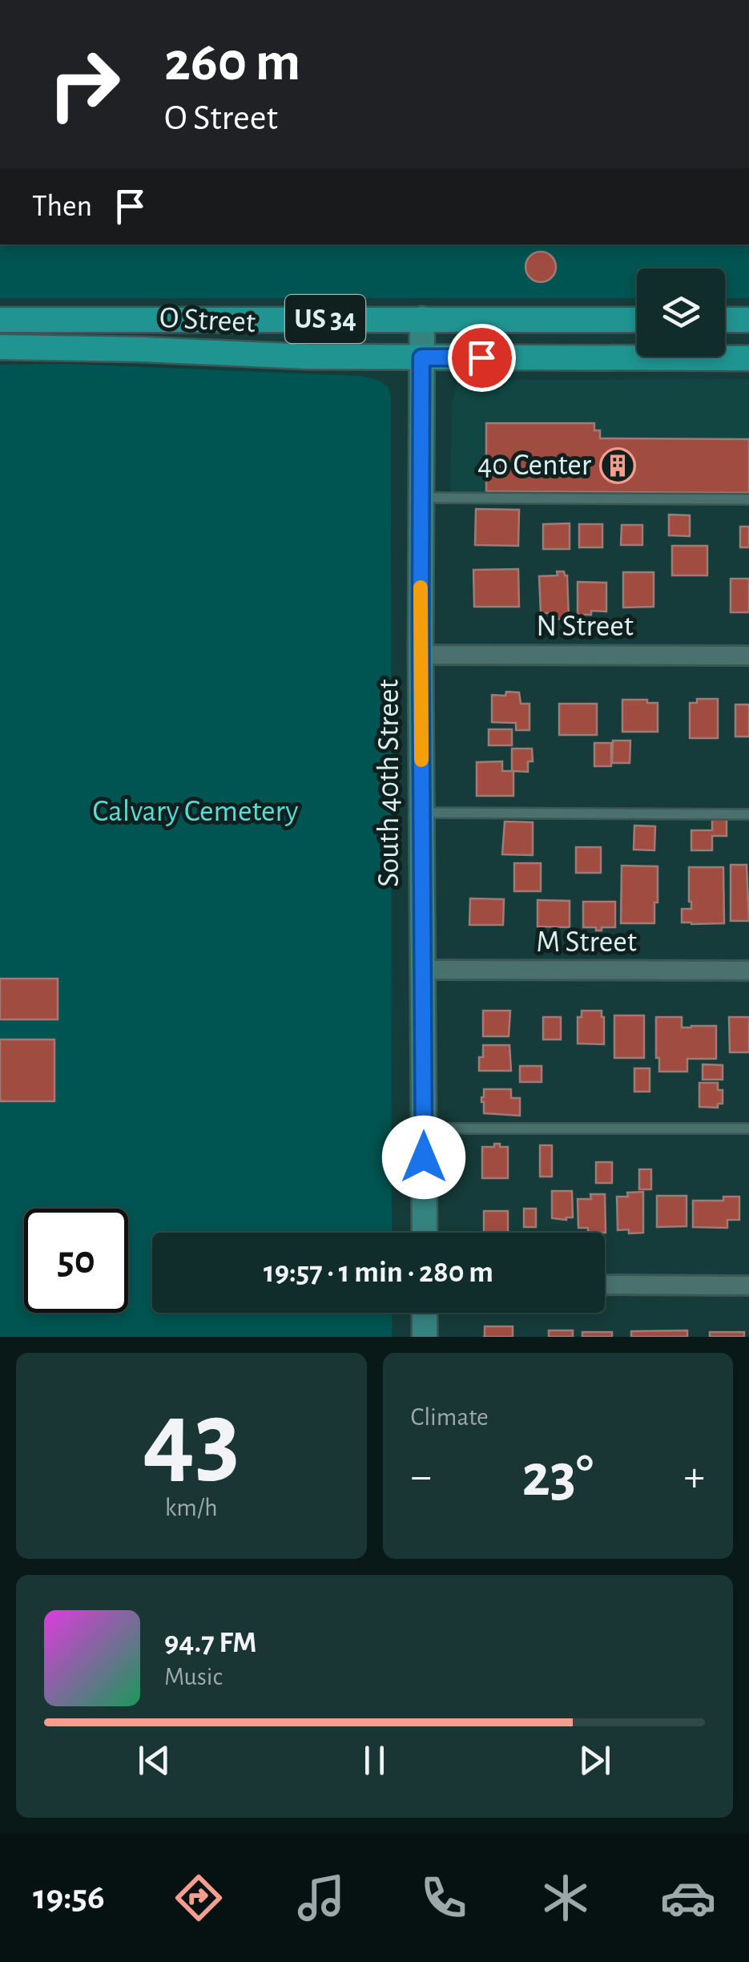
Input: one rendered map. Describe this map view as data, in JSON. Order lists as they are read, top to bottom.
{
  "streets": {
    "main road": ["US 34", "O Street", "South 40th Street"],
    "street": ["N Street", "M Street"]
  },
  "crossings": [
    ["O Street", "South 40th Street"],
    ["N Street", "South 40th Street"],
    ["South 40th Street", "M Street"]
  ],
  "parks": ["Calvary Cemetery"],
  "places": {
    "building": ["40 Center"]
  },
  "page": {
    "turn": ["260 m", "O Street"],
    "then": "Then",
    "limit": "50",
    "trip": "19:57 · 1 min · 280 m",
    "tile": [
      ["43", "km/h"],
      "Climate"
    ],
    "heat": ["−", "23°", "+"],
    "song": ["94.7 FM", "Music"],
    "tabs": "19:56"
  }
}
